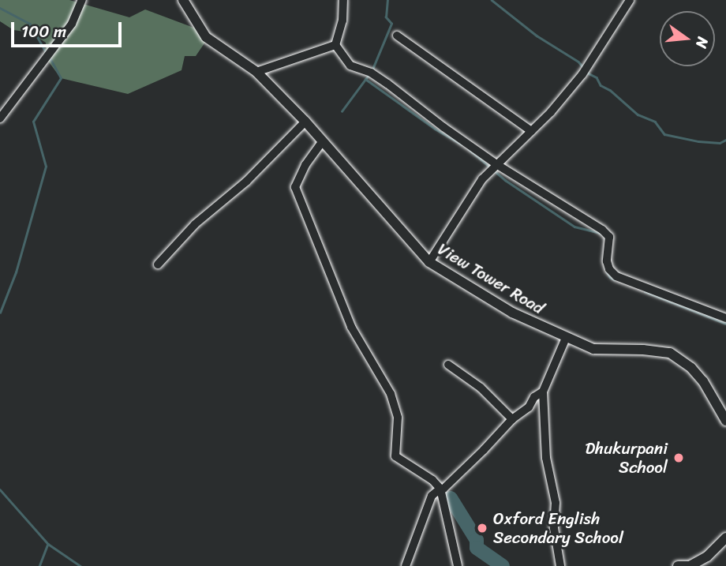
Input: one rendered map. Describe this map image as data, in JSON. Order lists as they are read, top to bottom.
{
  "streets": {
    "street": ["View Tower Road"]
  },
  "places": ["Dhukurpani School", "Oxford English Secondary School"],
  "scale_bar": "100 m",
  "north": "right"
}
